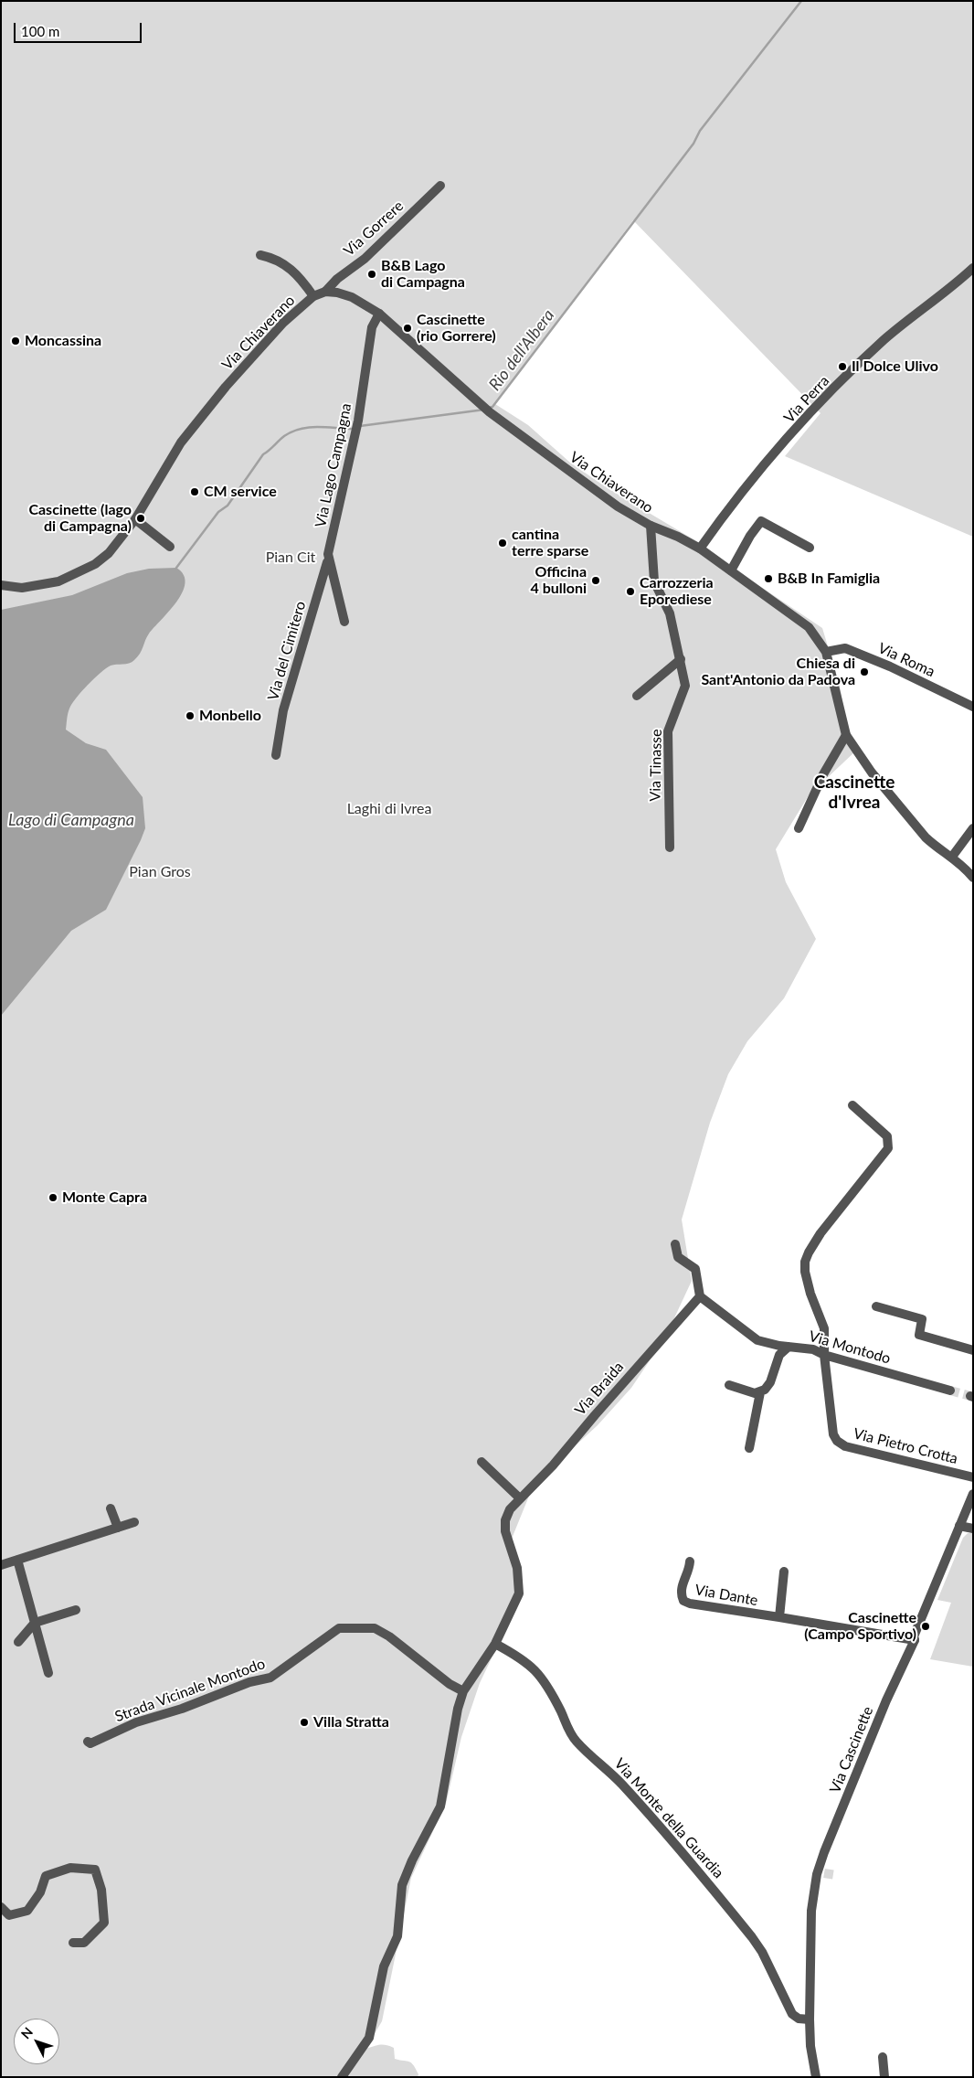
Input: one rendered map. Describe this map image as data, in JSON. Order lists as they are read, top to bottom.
{
  "streets": {
    "street": [
      "Via Gorrere",
      "Via Chiaverano",
      "Via Perra",
      "Via Lago Campagna",
      "Via del Cimitero",
      "Via Roma",
      "Via Tinasse",
      "Via Montodo",
      "Via Braida",
      "Via Pietro Crotta",
      "Via Dante",
      "Strada Vicinale Montodo",
      "Via Cascinette",
      "Via Monte della Guardia"
    ]
  },
  "crossings": [
    ["Via Gorrere", "Via Chiaverano"],
    ["Via Chiaverano", "Via Perra"],
    ["Via Chiaverano", "Via Lago Campagna"],
    ["Via Chiaverano", "Via Roma"],
    ["Via Chiaverano", "Via Tinasse"],
    ["Via Lago Campagna", "Via del Cimitero"],
    ["Via Montodo", "Via Braida"],
    ["Via Montodo", "Via Pietro Crotta"],
    ["Via Braida", "Strada Vicinale Montodo"],
    ["Via Braida", "Via Monte della Guardia"],
    ["Via Dante", "Via Cascinette"],
    ["Via Cascinette", "Via Monte della Guardia"]
  ],
  "districts": ["Cascinette d'Ivrea"],
  "water": ["Rio dell'Albera", "Lago di Campagna"],
  "parks": ["Pian Cit", "Laghi di Ivrea", "Pian Gros"],
  "places": [
    "B&B Lago di Campagna",
    "Cascinette (rio Gorrere)",
    "Moncassina",
    "Il Dolce Ulivo",
    "CM service",
    "Cascinette (lago di Campagna)",
    "cantina terre sparse",
    "B&B In Famiglia",
    "Officina 4 bulloni",
    "Carrozzeria Eporediese",
    "Chiesa di Sant'Antonio da Padova",
    "Monbello",
    "Monte Capra",
    "Cascinette (Campo Sportivo)",
    "Villa Stratta"
  ],
  "scale_bar": "100 m",
  "north": "top left"
}
